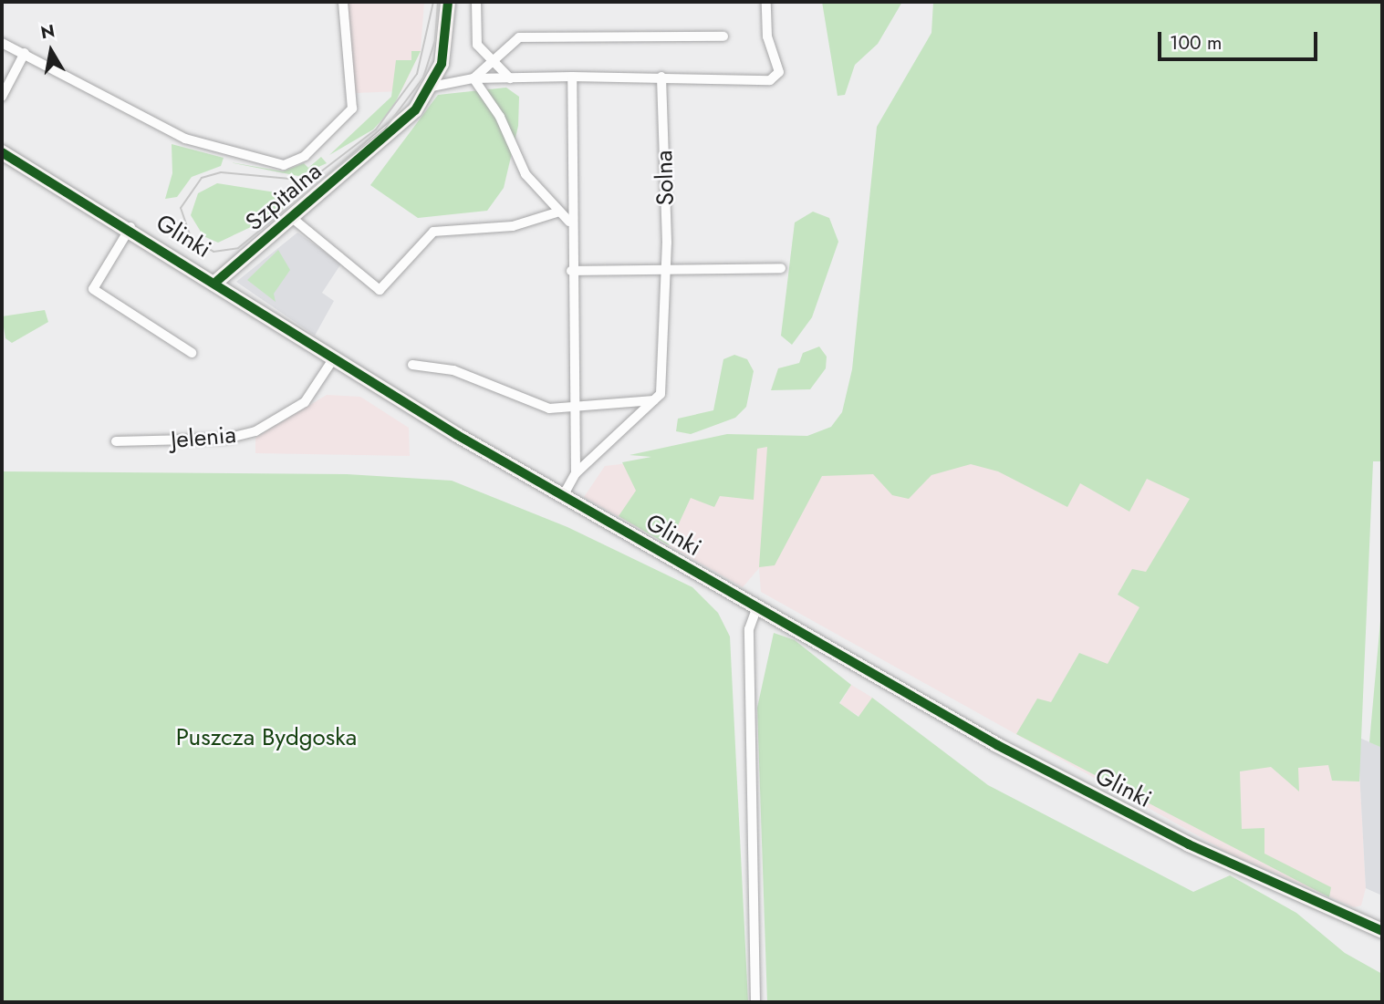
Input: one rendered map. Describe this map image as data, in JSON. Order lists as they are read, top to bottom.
{
  "streets": {
    "street": [
      "Solna",
      "Szpitalna",
      "Glinki",
      "Jelenia"
    ]
  },
  "crossings": [
    ["Szpitalna", "Glinki"],
    ["Glinki", "Jelenia"]
  ],
  "parks": ["Puszcza Bydgoska"],
  "scale_bar": "100 m",
  "north": "top"
}
